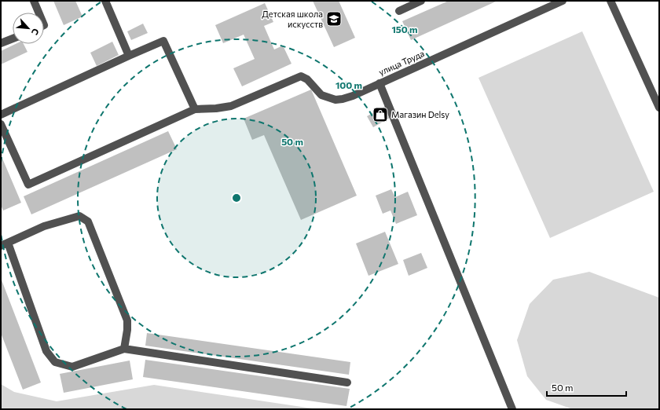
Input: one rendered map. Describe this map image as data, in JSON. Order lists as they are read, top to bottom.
{
  "streets": {
    "street": ["улица Труда"]
  },
  "places": {
    "school or university": ["Детская школа искусств"],
    "shop": ["Магазин Delsy"]
  },
  "scale_bar": "50 m",
  "north": "bottom right",
  "rings": ["150 m", "100 m", "50 m"]
}
